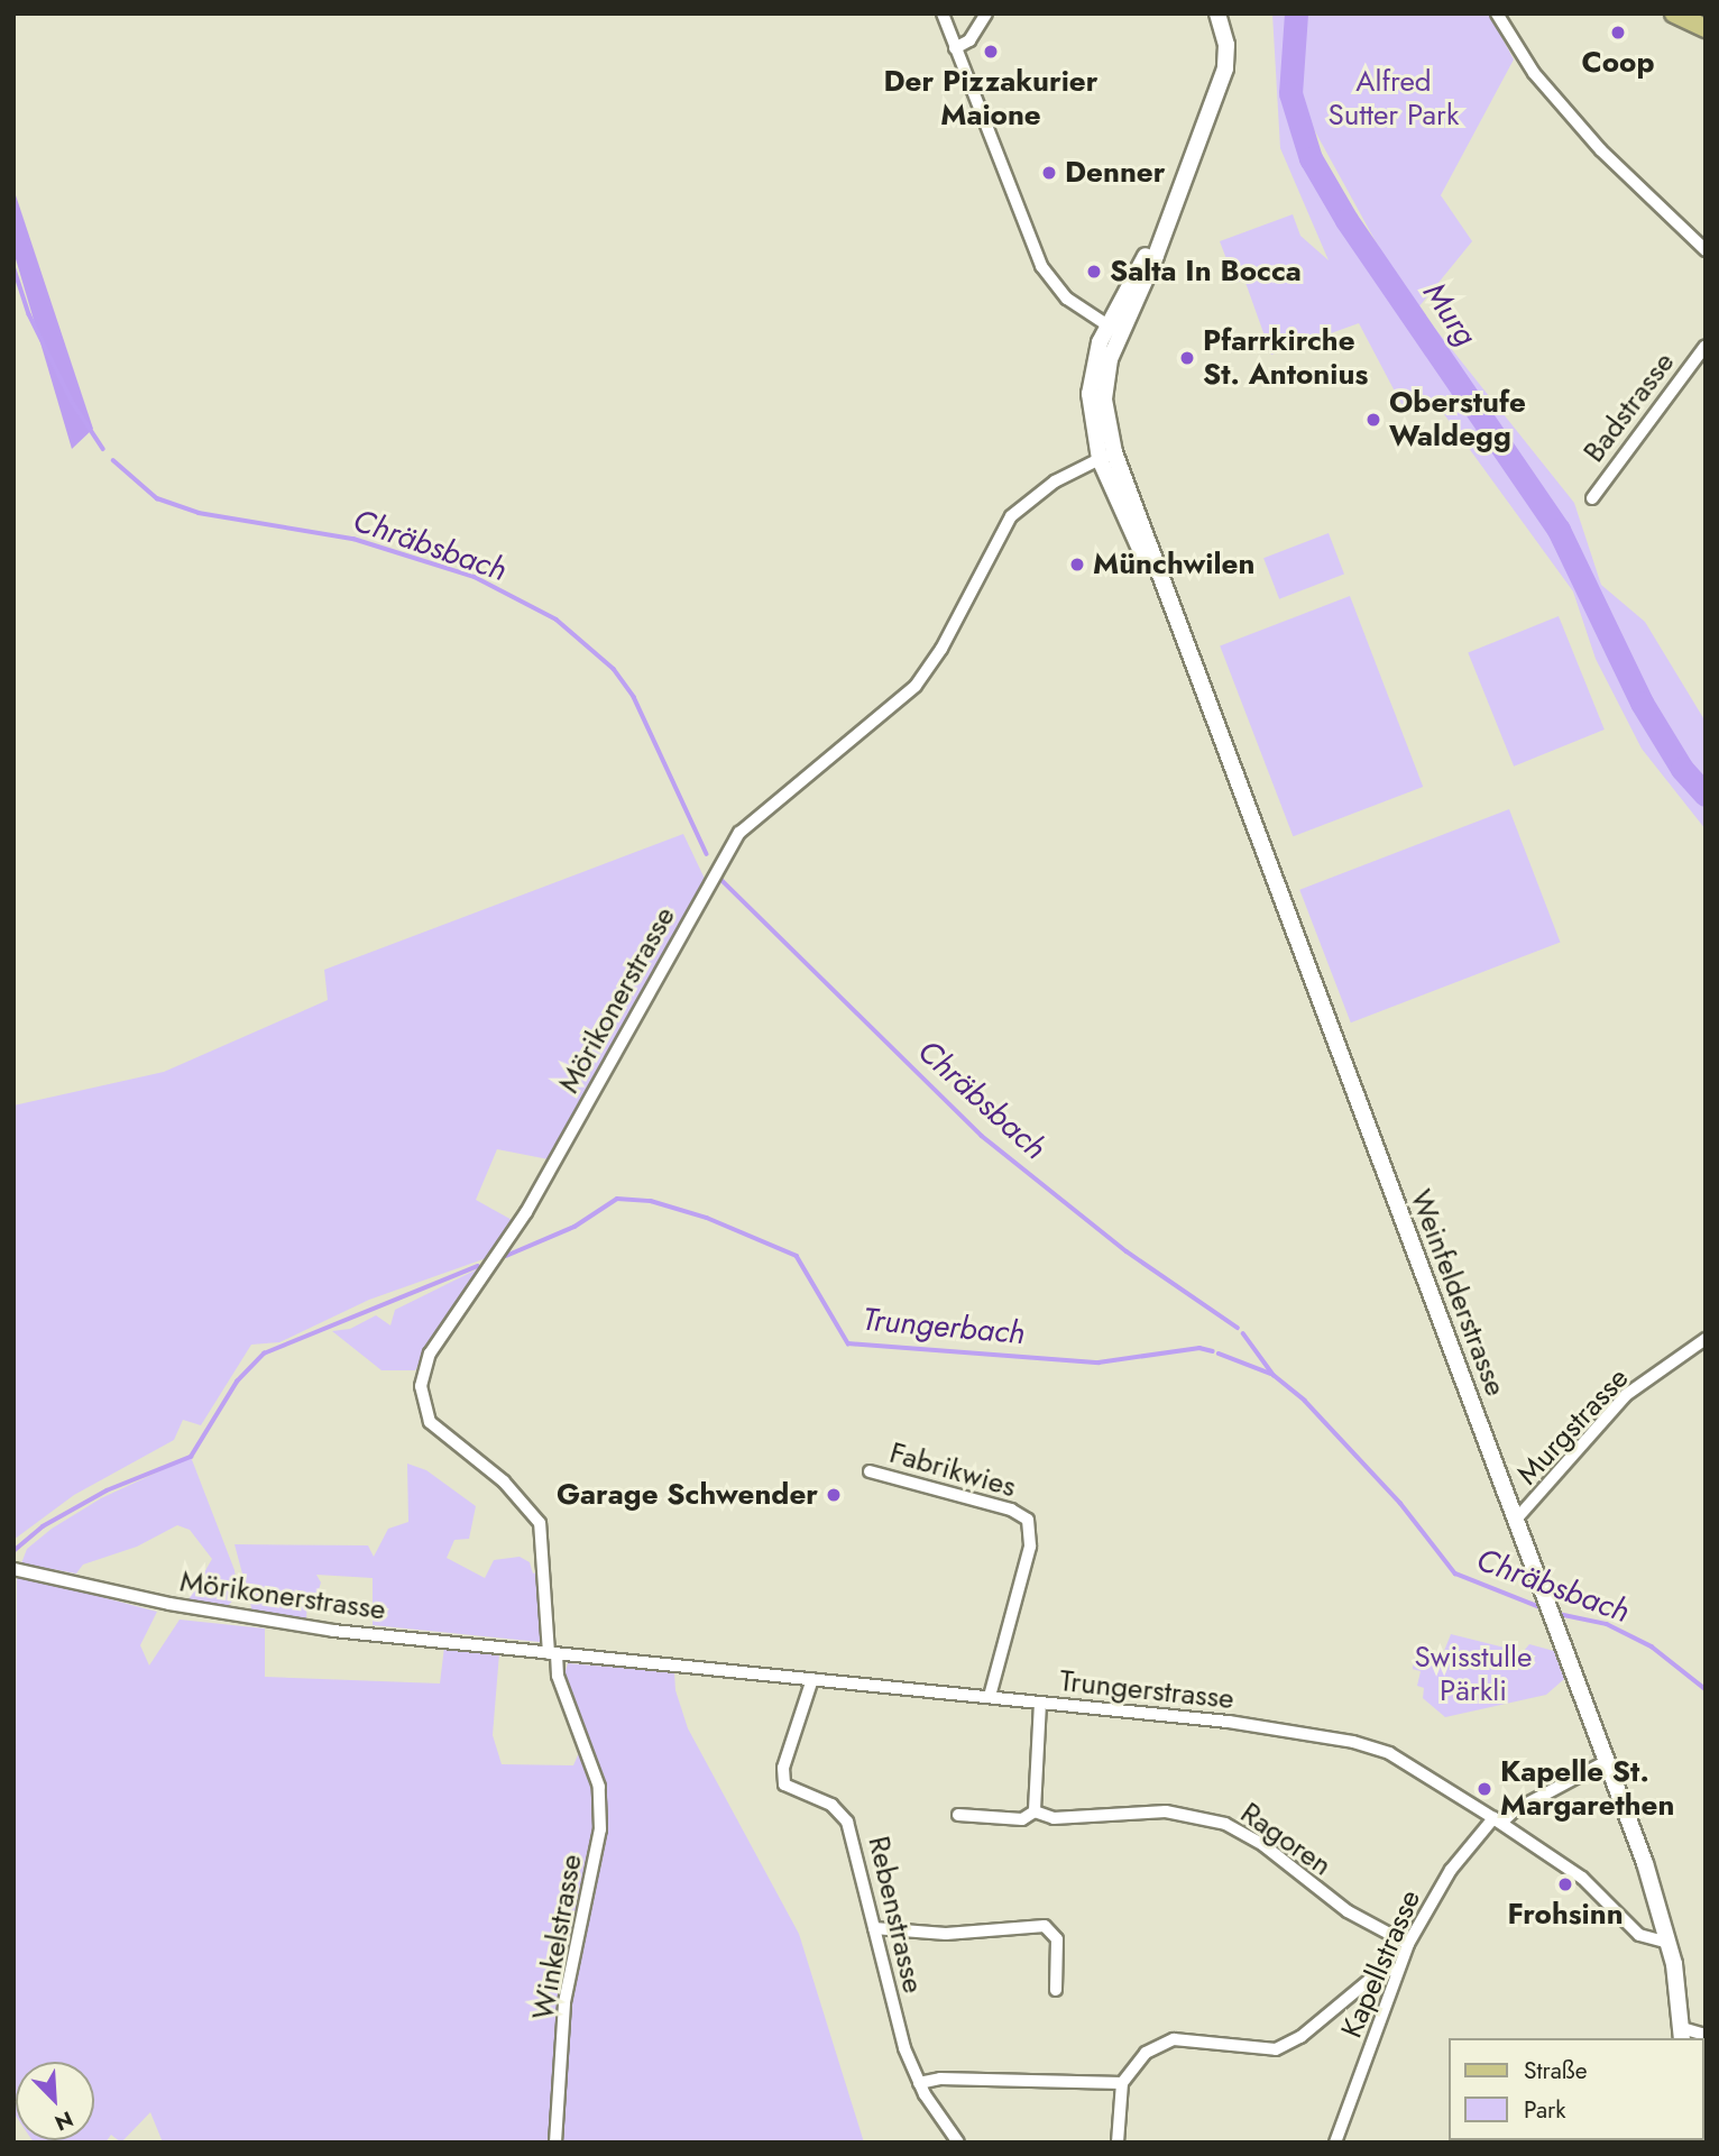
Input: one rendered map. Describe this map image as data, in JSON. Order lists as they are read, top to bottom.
{
  "streets": {
    "main road": ["Weinfelderstrasse"],
    "street": [
      "Badstrasse",
      "Mörikonerstrasse",
      "Murgstrasse",
      "Fabrikwies",
      "Trungerstrasse",
      "Ragoren",
      "Rebenstrasse",
      "Winkelstrasse",
      "Kapellstrasse"
    ]
  },
  "crossings": [
    ["Mörikonerstrasse", "Weinfelderstrasse"],
    ["Mörikonerstrasse", "Trungerstrasse"],
    ["Mörikonerstrasse", "Winkelstrasse"],
    ["Weinfelderstrasse", "Murgstrasse"],
    ["Weinfelderstrasse", "Trungerstrasse"],
    ["Weinfelderstrasse", "Kapellstrasse"],
    ["Fabrikwies", "Trungerstrasse"],
    ["Trungerstrasse", "Rebenstrasse"],
    ["Trungerstrasse", "Kapellstrasse"],
    ["Ragoren", "Kapellstrasse"]
  ],
  "water": ["Murg", "Chräbsbach", "Trungerbach"],
  "parks": ["Alfred Sutter Park", "Swisstulle Pärkli"],
  "places": [
    "Coop",
    "Der Pizzakurier Maione",
    "Denner",
    "Salta In Bocca",
    "Pfarrkirche St. Antonius",
    "Oberstufe Waldegg",
    "Münchwilen",
    "Garage Schwender",
    "Kapelle St. Margarethen",
    "Frohsinn"
  ],
  "legend": ["Straße", "Park"],
  "north": "bottom right"
}
